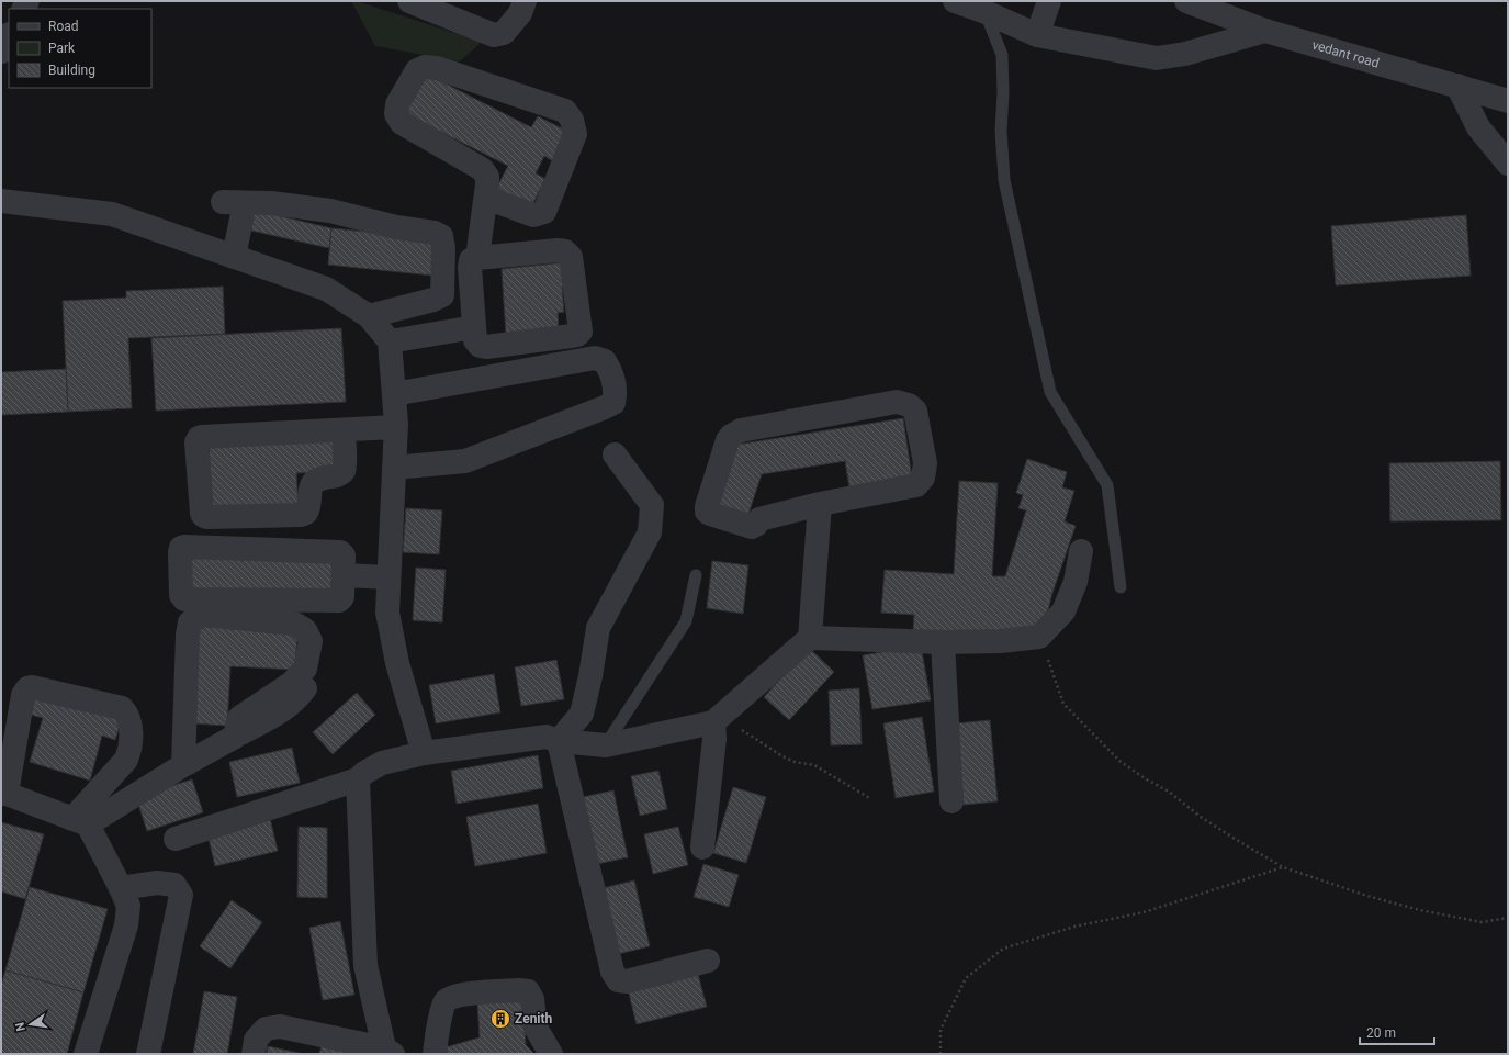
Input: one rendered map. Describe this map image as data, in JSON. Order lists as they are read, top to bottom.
{
  "streets": {
    "street": ["vedant road"]
  },
  "places": {
    "building": ["Zenith"]
  },
  "legend": ["Road", "Park", "Building"],
  "scale_bar": "20 m",
  "north": "left"
}
